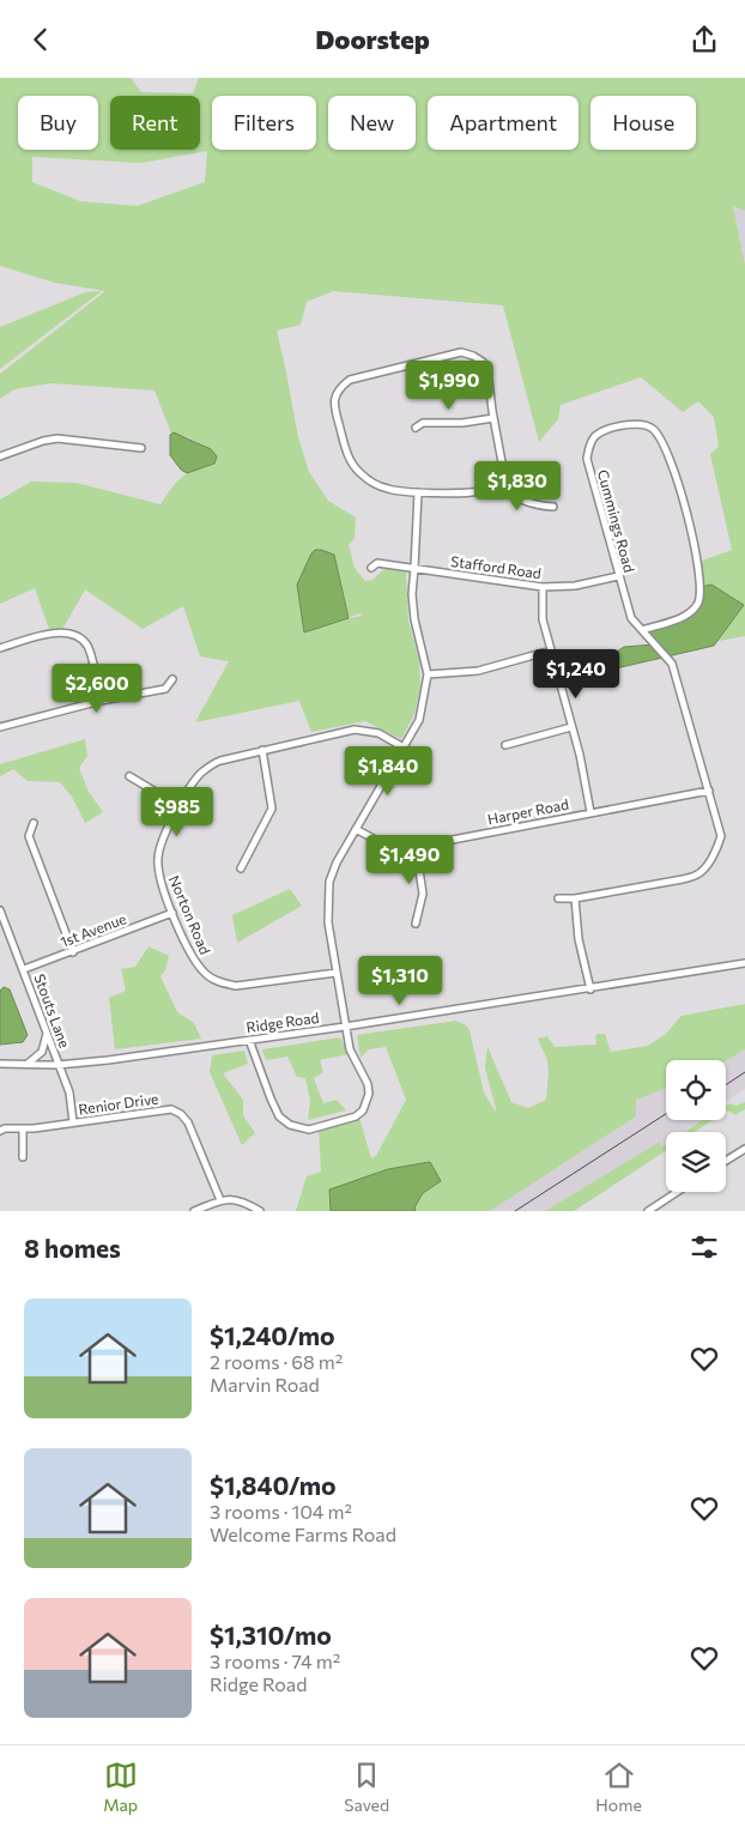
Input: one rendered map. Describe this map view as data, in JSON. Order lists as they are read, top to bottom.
{
  "streets": {
    "street": [
      "Cummings Road",
      "Stafford Road",
      "Harper Road",
      "Norton Road",
      "1st Avenue",
      "Stouts Lane",
      "Ridge Road",
      "Renior Drive"
    ]
  },
  "crossings": [
    ["Cummings Road", "Stafford Road"],
    ["Cummings Road", "Harper Road"],
    ["Norton Road", "1st Avenue"],
    ["1st Avenue", "Stouts Lane"],
    ["Stouts Lane", "Ridge Road"],
    ["Stouts Lane", "Renior Drive"]
  ],
  "page": {
    "header": "Doorstep",
    "chip": [
      "Buy",
      "Rent",
      "Filters",
      "New",
      "Apartment",
      "House"
    ],
    "price": [
      "$1,990",
      "$1,830",
      "$1,240",
      "$2,600",
      "$1,840",
      "$985",
      "$1,490",
      "$1,310"
    ],
    "heading": "8 homes",
    "list": [
      {
        "name": "$1,240/mo",
        "note": "2 rooms · 68 m² · Marvin Road"
      },
      {
        "name": "$1,840/mo",
        "note": "3 rooms · 104 m² · Welcome Farms Road"
      },
      {
        "name": "$1,310/mo",
        "note": "3 rooms · 74 m² · Ridge Road"
      }
    ],
    "tabs": ["Map", "Saved", "Home"]
  }
}
